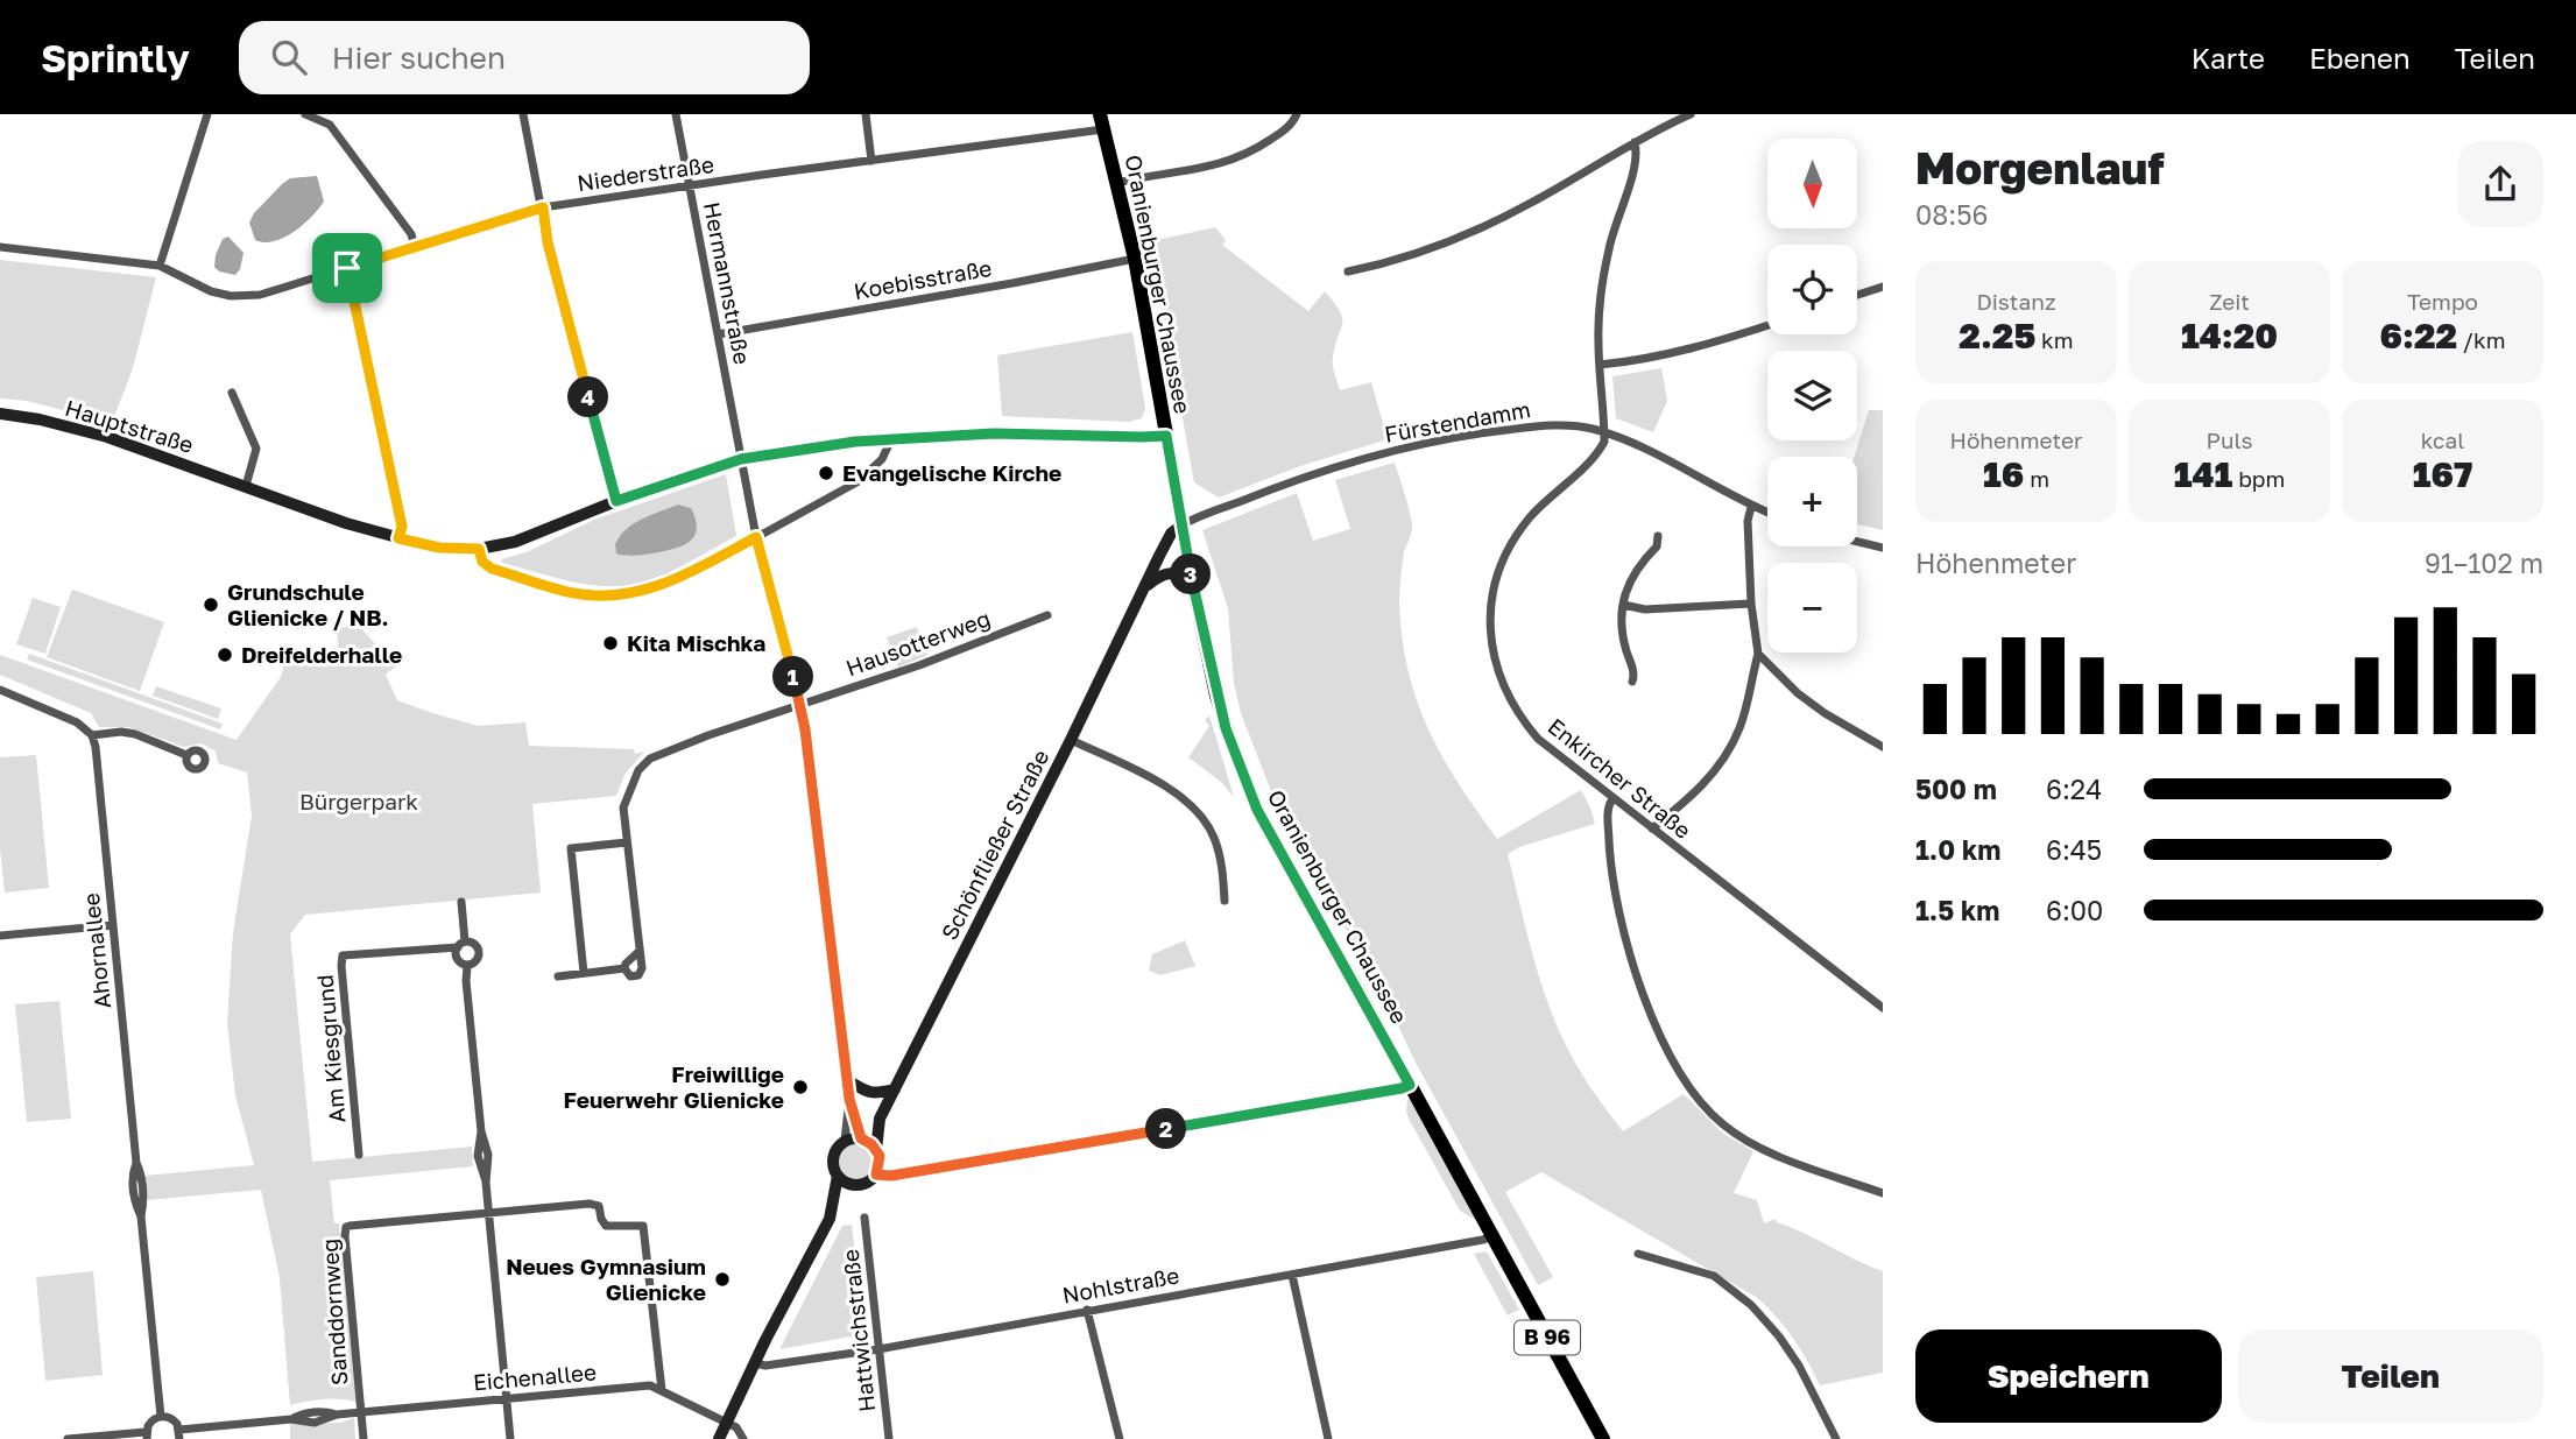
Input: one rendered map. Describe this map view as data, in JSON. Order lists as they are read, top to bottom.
{
  "streets": {
    "main road": [
      "Oranienburger Chaussee",
      "Hauptstraße",
      "Schönfließer Straße",
      "B 96"
    ],
    "street": [
      "Niederstraße",
      "Koebisstraße",
      "Hermannstraße",
      "Fürstendamm",
      "Hausotterweg",
      "Enkircher Straße",
      "Ahornallee",
      "Am Kiesgrund",
      "Nohlstraße",
      "Sanddornweg",
      "Hattwichstraße",
      "Eichenallee"
    ]
  },
  "crossings": [
    ["Niederstraße", "Hermannstraße"],
    ["Niederstraße", "Oranienburger Chaussee"],
    ["Koebisstraße", "Hermannstraße"],
    ["Koebisstraße", "Oranienburger Chaussee"],
    ["Hermannstraße", "Hauptstraße"],
    ["Oranienburger Chaussee", "Fürstendamm"],
    ["Oranienburger Chaussee", "Hauptstraße"],
    ["Oranienburger Chaussee", "Schönfließer Straße"],
    ["Oranienburger Chaussee", "Nohlstraße"],
    ["Fürstendamm", "Enkircher Straße"],
    ["Fürstendamm", "Schönfließer Straße"],
    ["Nohlstraße", "Hattwichstraße"],
    ["Sanddornweg", "Eichenallee"]
  ],
  "parks": ["Bürgerpark"],
  "places": [
    "Evangelische Kirche",
    "Grundschule Glienicke / NB.",
    "Kita Mischka",
    "Dreifelderhalle",
    "Freiwillige Feuerwehr Glienicke",
    "Neues Gymnasium Glienicke"
  ],
  "north": "bottom",
  "page": {
    "header": "Sprintly",
    "search": "Hier suchen",
    "nav": ["Karte", "Ebenen", "Teilen"],
    "heading": ["Morgenlauf", "08:56"],
    "map_buttons": ["+", "−"],
    "stats": [
      ["Distanz", "2.25 km"],
      ["Zeit", "14:20"],
      ["Tempo", "6:22 /km"],
      ["Höhenmeter", "16 m"],
      ["Puls", "141 bpm"],
      ["kcal", "167"]
    ],
    "pins": [
      "4",
      "3",
      "1",
      "2"
    ],
    "chart": ["Höhenmeter", "91–102 m"],
    "list": [
      {
        "name": "500 m",
        "note": "6:24"
      },
      {
        "name": "1.0 km",
        "note": "6:45"
      },
      {
        "name": "1.5 km",
        "note": "6:00"
      }
    ],
    "buttons": ["Speichern", "Teilen"]
  }
}
